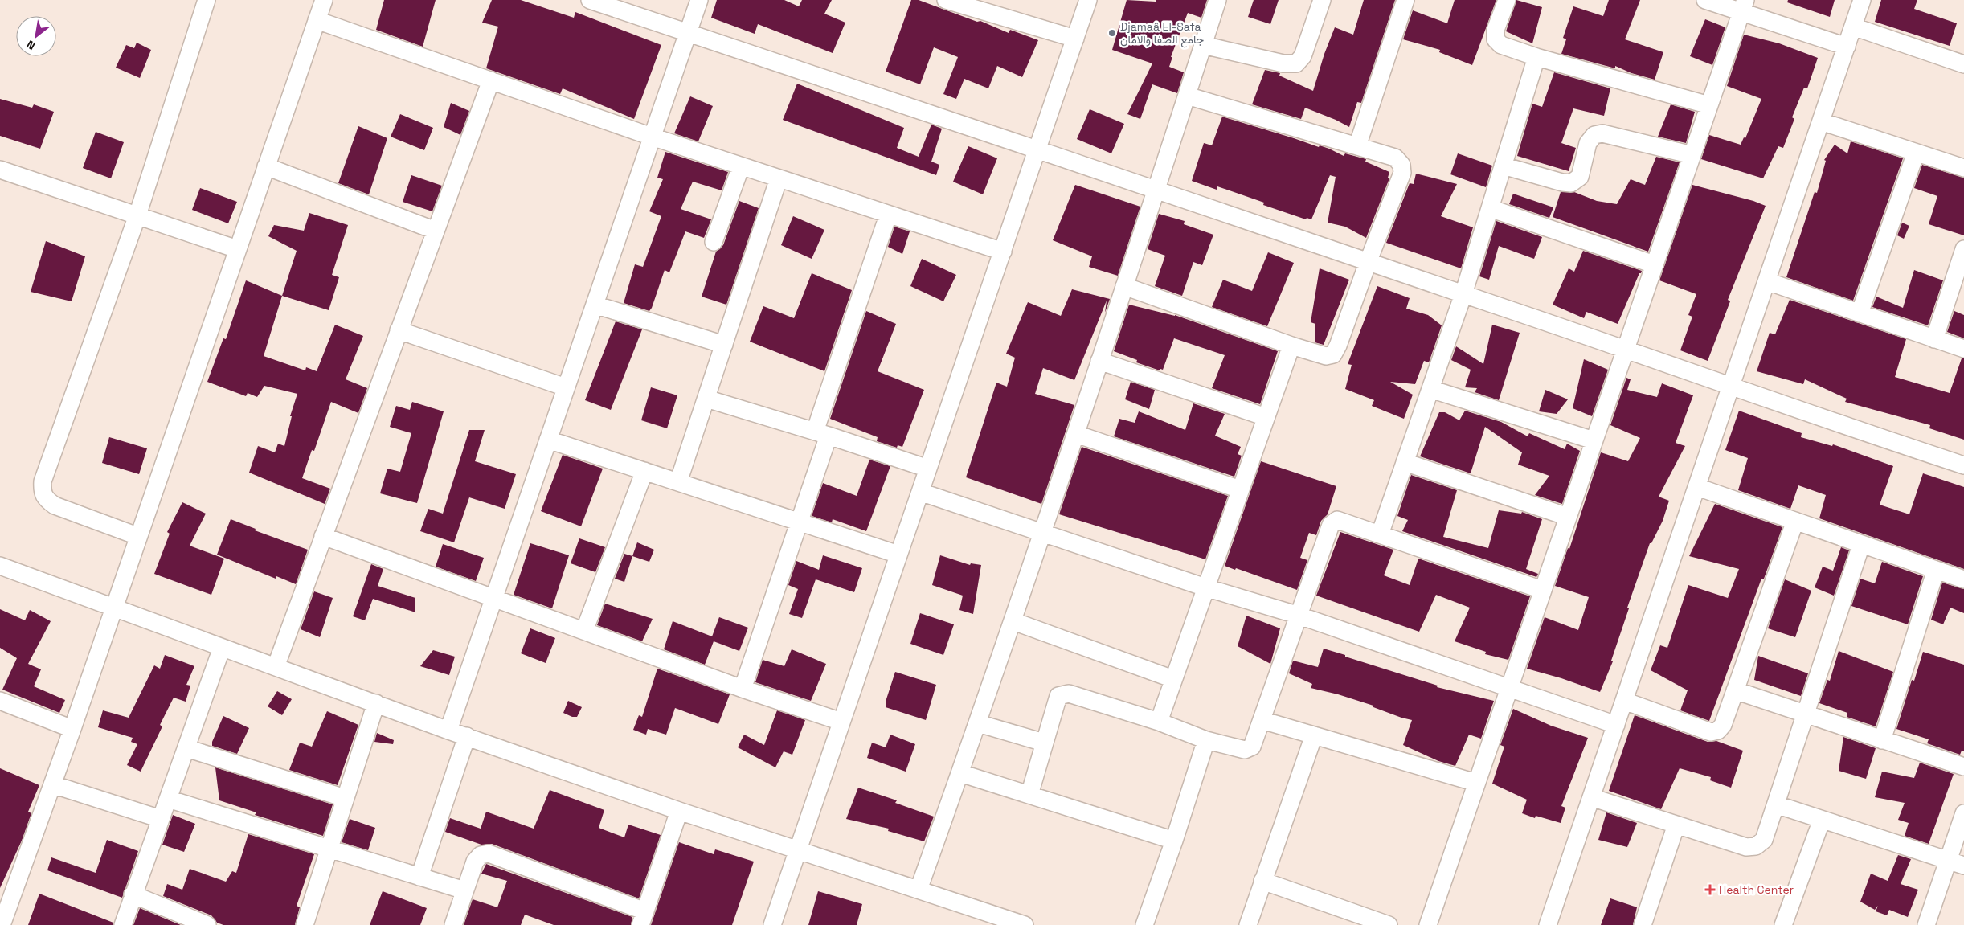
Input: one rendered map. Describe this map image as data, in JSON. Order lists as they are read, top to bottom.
{
  "places": {
    "other": ["Djamaâ El-Safa جامع الصفا والامان"],
    "health": ["Health Center"]
  },
  "north": "bottom left"
}
